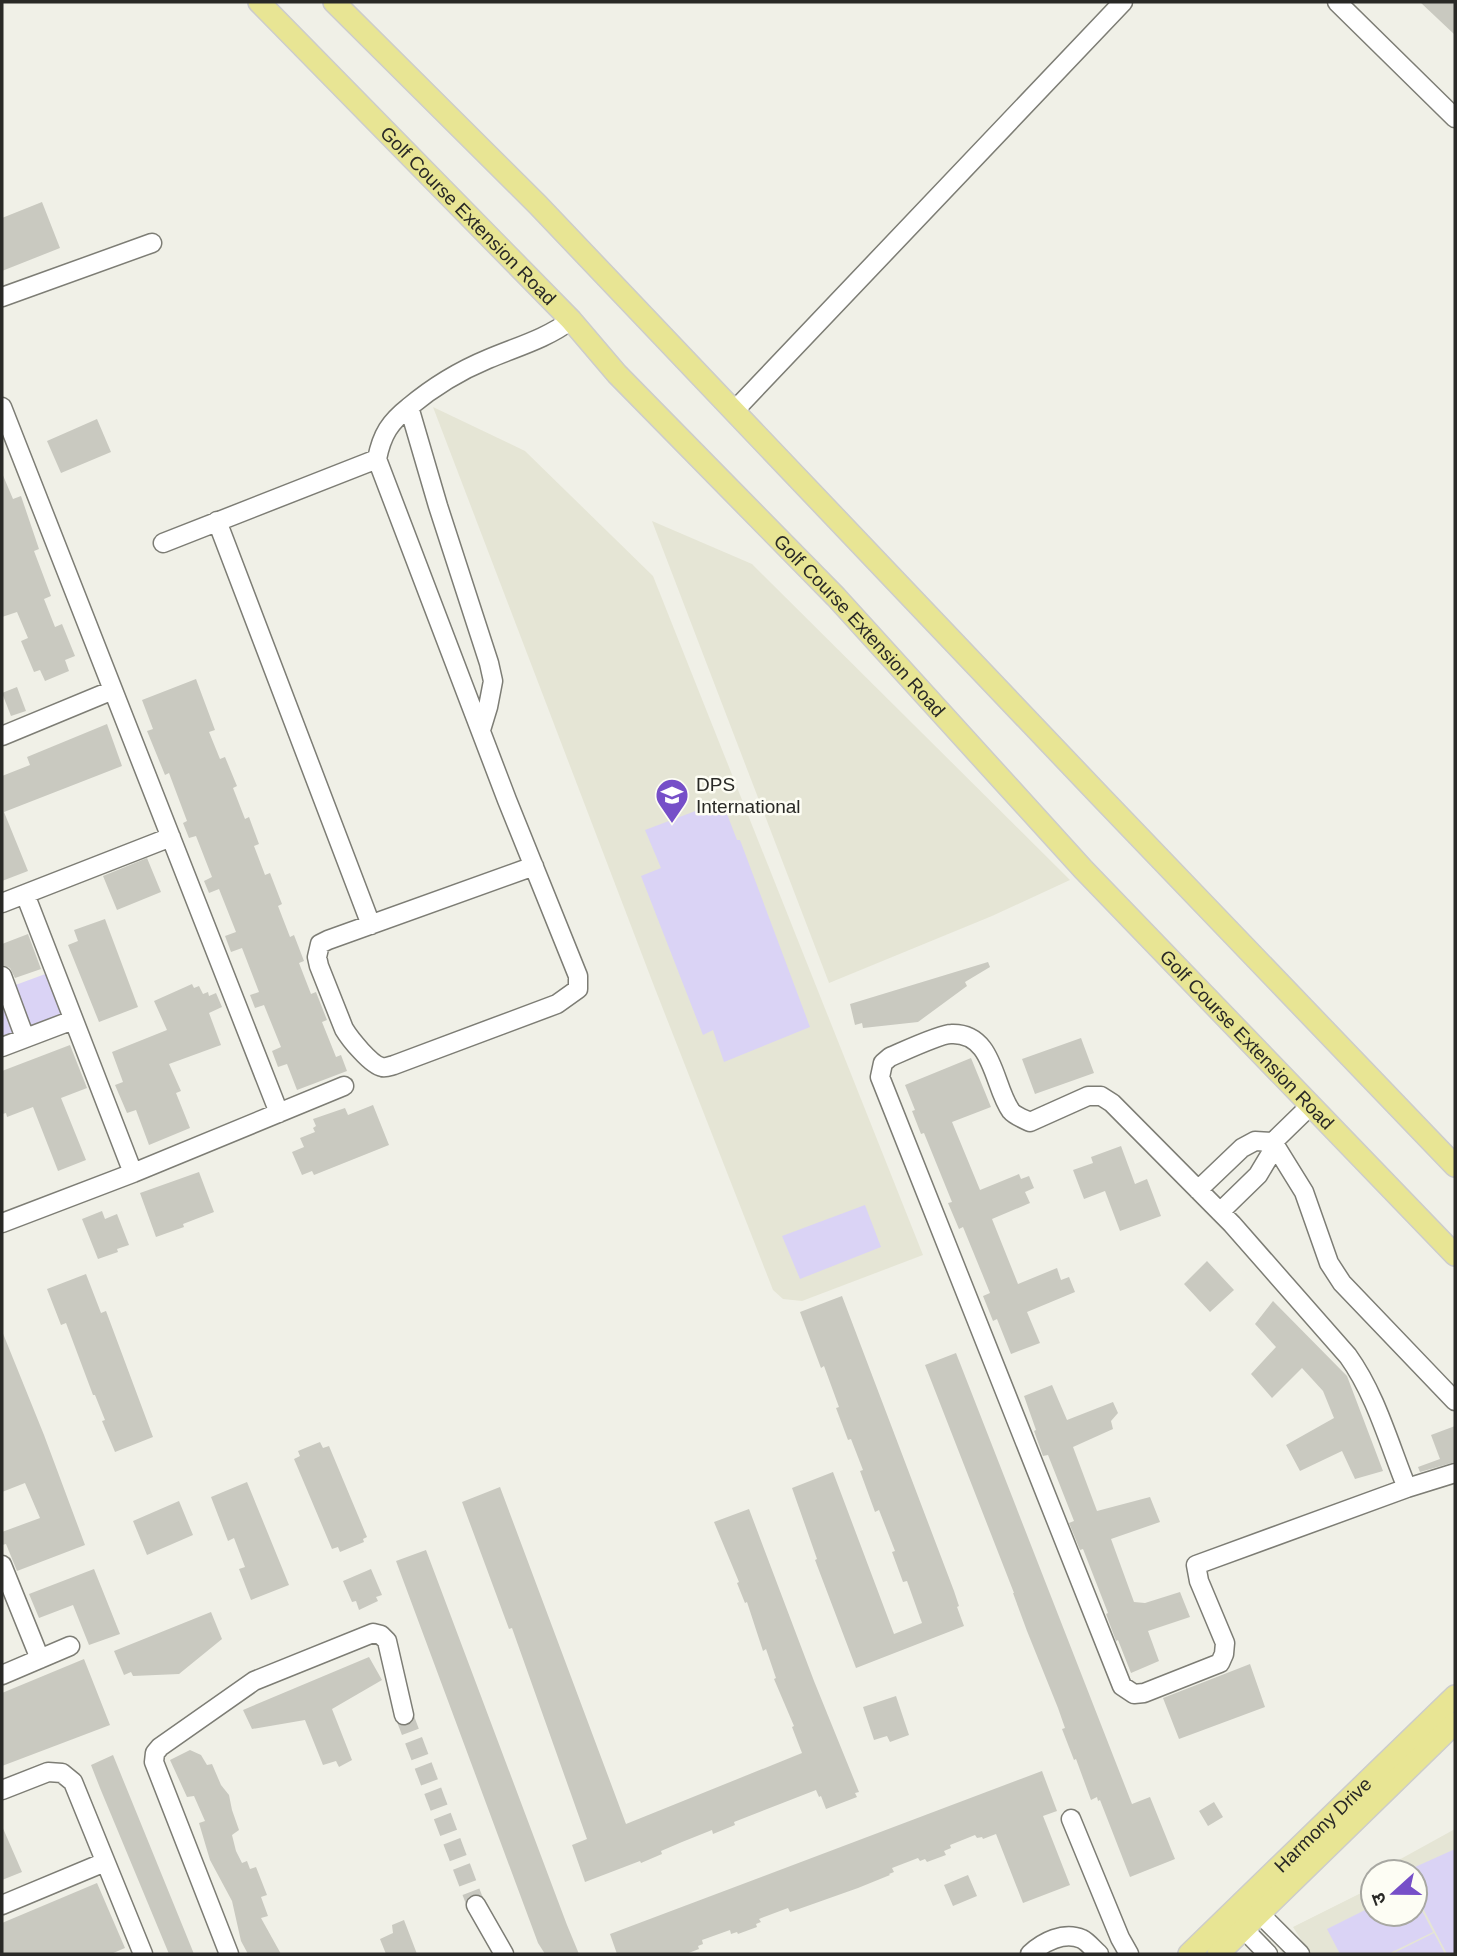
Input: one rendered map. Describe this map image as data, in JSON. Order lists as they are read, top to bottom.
{
  "streets": {
    "main road": ["Golf Course Extension Road", "Harmony Drive"]
  },
  "places": {
    "school or university": ["DPS International"]
  },
  "north": "left"
}
